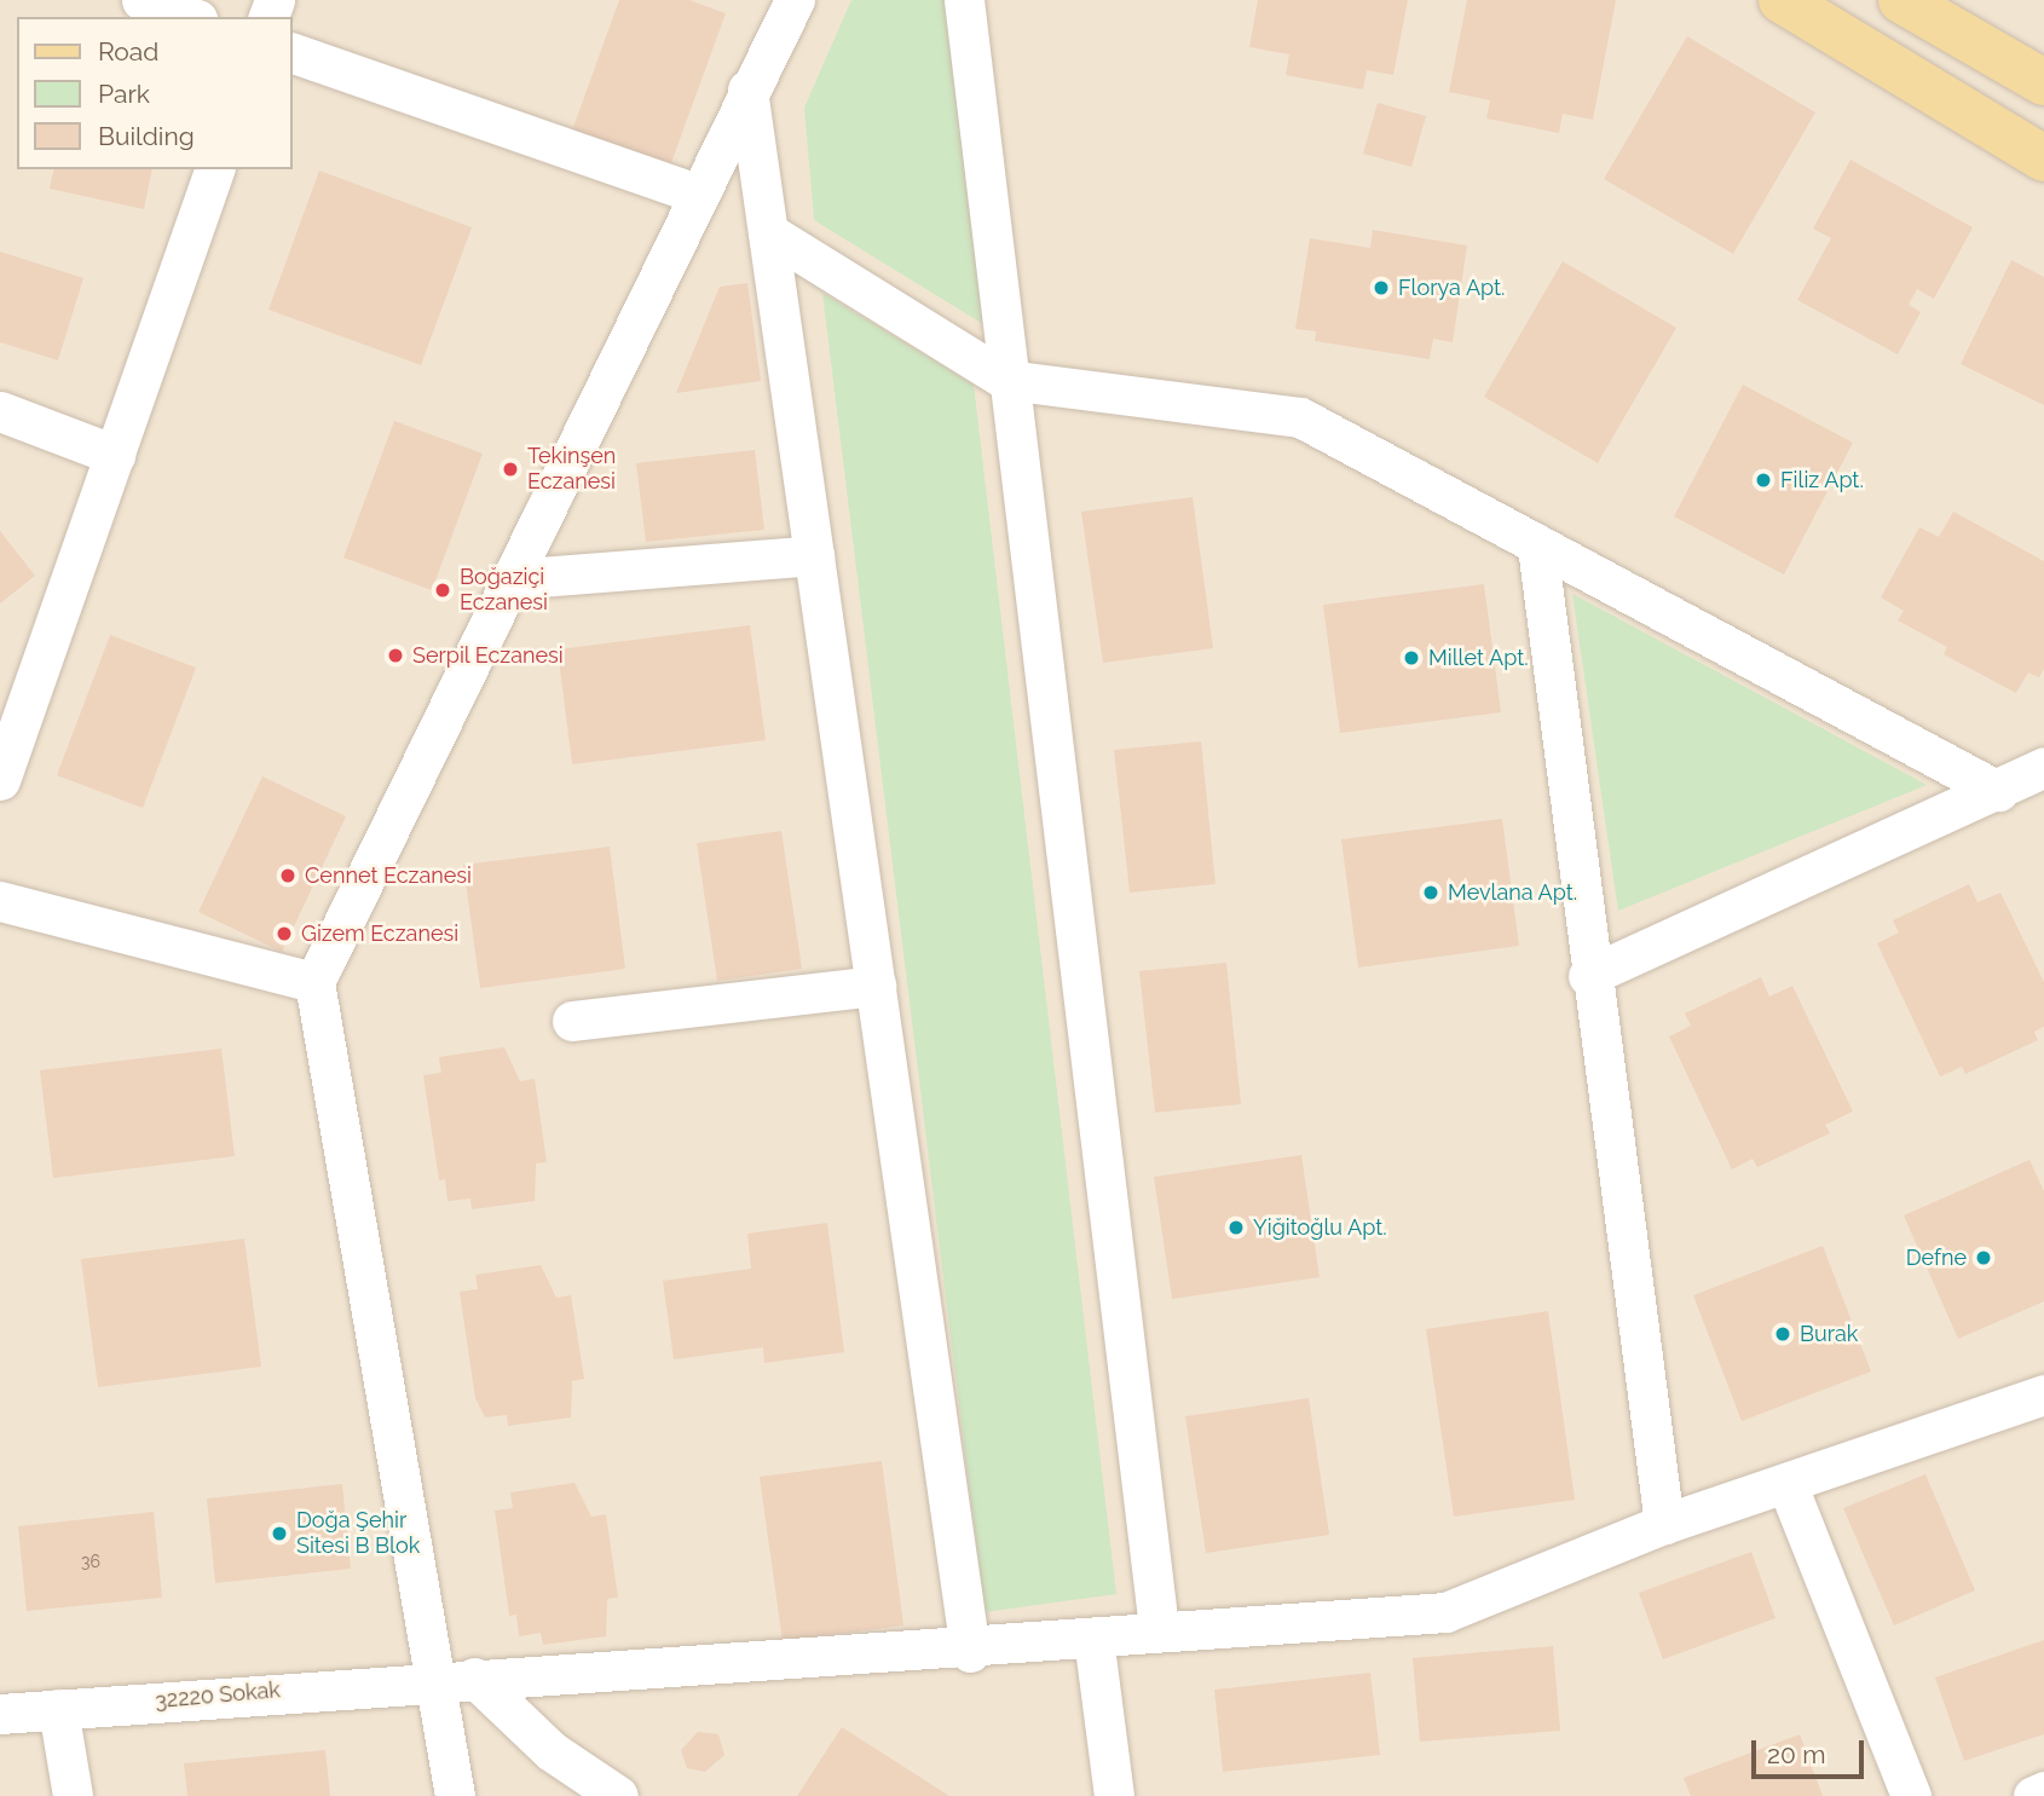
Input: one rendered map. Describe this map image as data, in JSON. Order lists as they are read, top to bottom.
{
  "streets": {
    "street": ["32220 Sokak"]
  },
  "places": [
    "Florya Apt.",
    "Tekinşen Eczanesi",
    "Filiz Apt.",
    "Boğaziçi Eczanesi",
    "Serpil Eczanesi",
    "Millet Apt.",
    "Cennet Eczanesi",
    "Mevlana Apt.",
    "Gizem Eczanesi",
    "Yiğitoğlu Apt.",
    "Defne",
    "Burak",
    "Doğa Şehir Sitesi B Blok"
  ],
  "house_numbers": ["36"],
  "legend": ["Road", "Park", "Building"],
  "scale_bar": "20 m"
}
